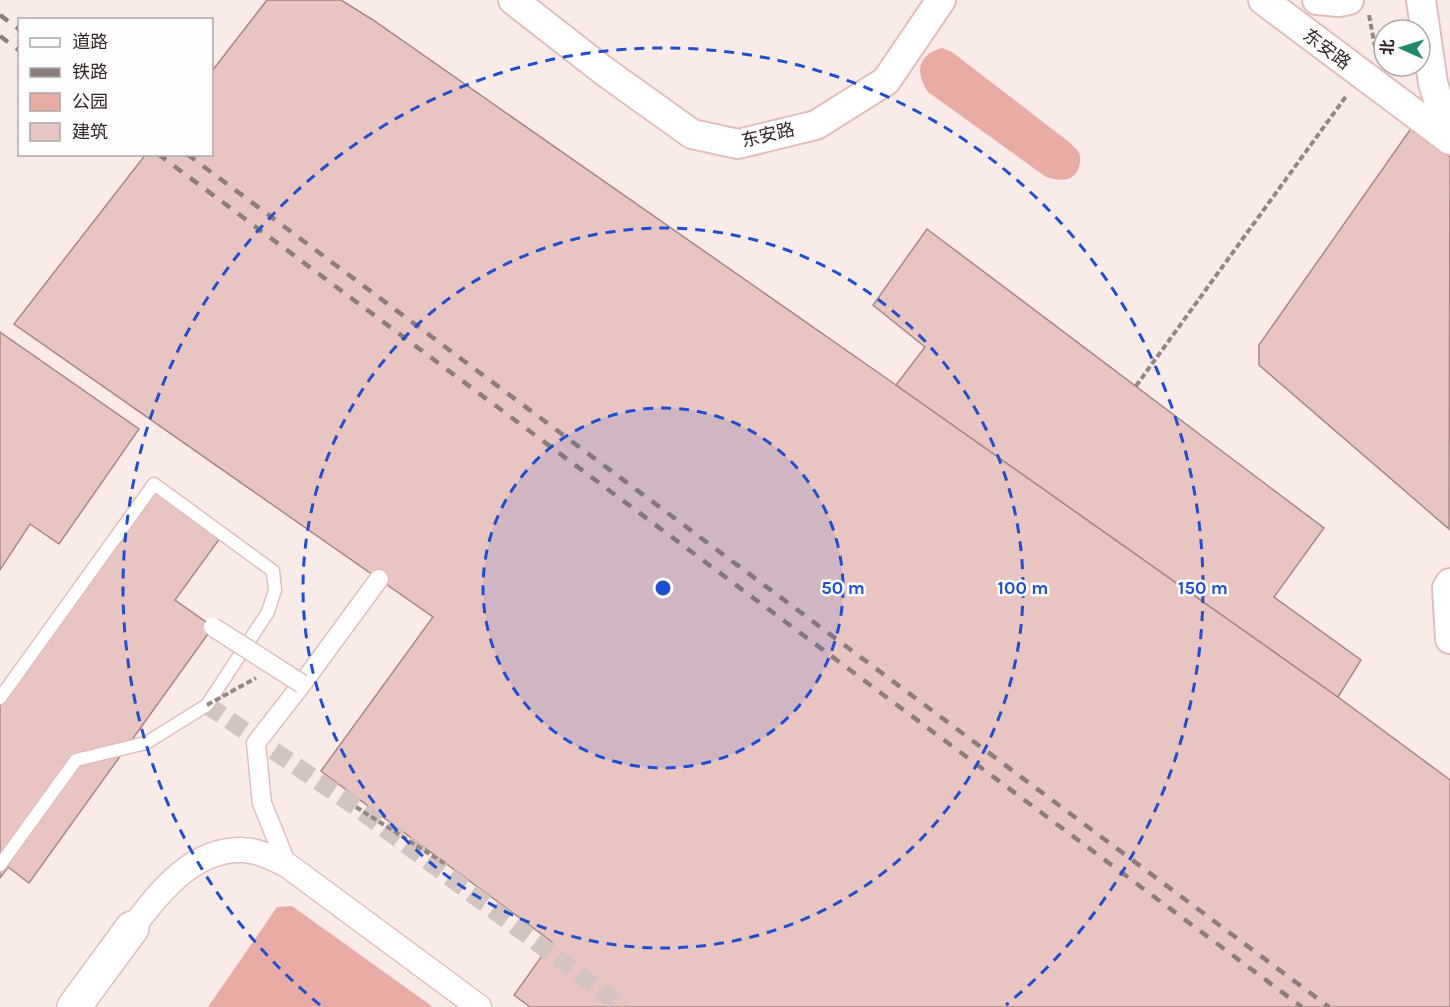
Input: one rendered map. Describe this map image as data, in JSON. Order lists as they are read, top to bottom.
{
  "streets": {
    "street": ["东安路"]
  },
  "legend": [
    "道路",
    "铁路",
    "公园",
    "建筑"
  ],
  "north": "left",
  "rings": ["50 m", "100 m", "150 m"]
}
